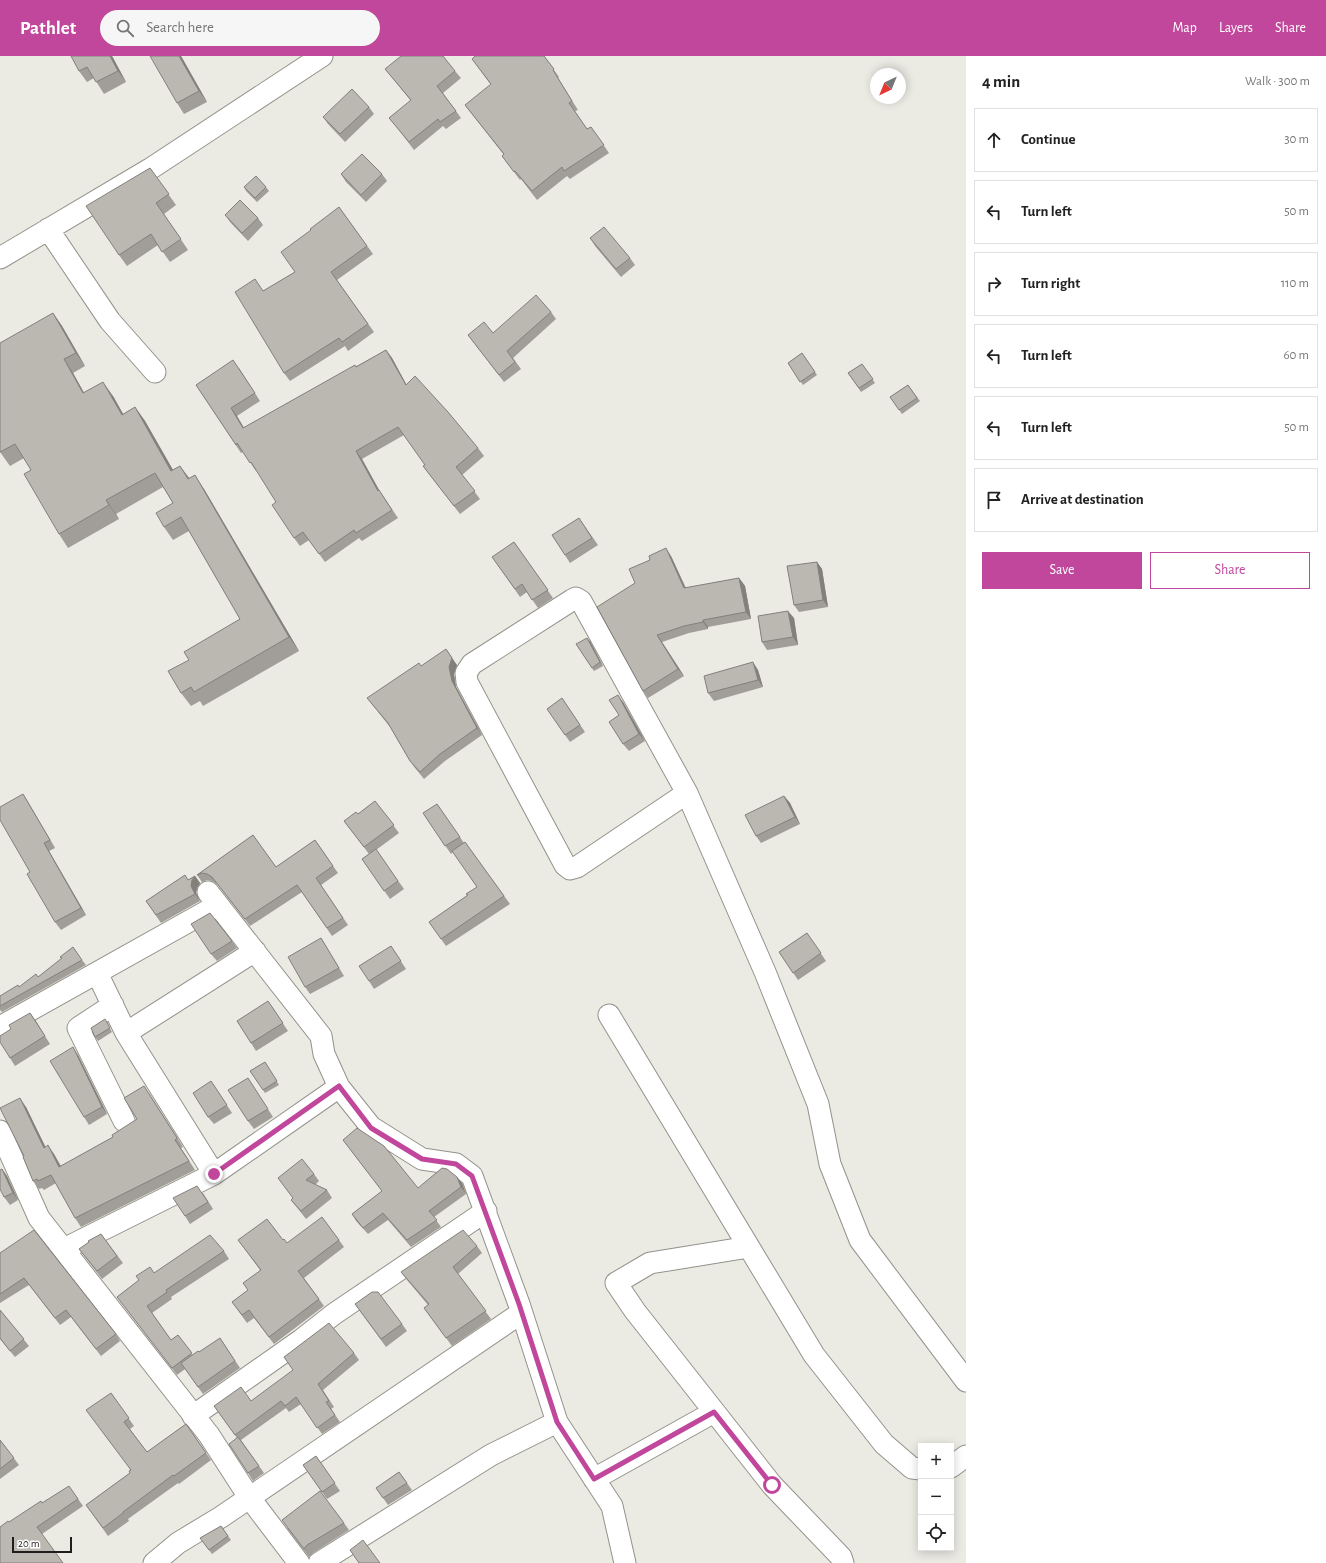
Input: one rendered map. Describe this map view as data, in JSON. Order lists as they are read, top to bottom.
{
  "scale_bar": "20 m",
  "north": "bottom left",
  "page": {
    "header": "Pathlet",
    "search": "Search here",
    "nav": ["Map", "Layers", "Share"],
    "heading": ["4 min", "Walk · 300 m"],
    "list": [
      ["Continue", "30 m"],
      ["Turn left", "50 m"],
      ["Turn right", "110 m"],
      ["Turn left", "60 m"],
      ["Turn left", "50 m"],
      "Arrive at destination"
    ],
    "buttons": ["Save", "Share"],
    "map_buttons": ["+", "−"],
    "scale": "20 m"
  }
}
